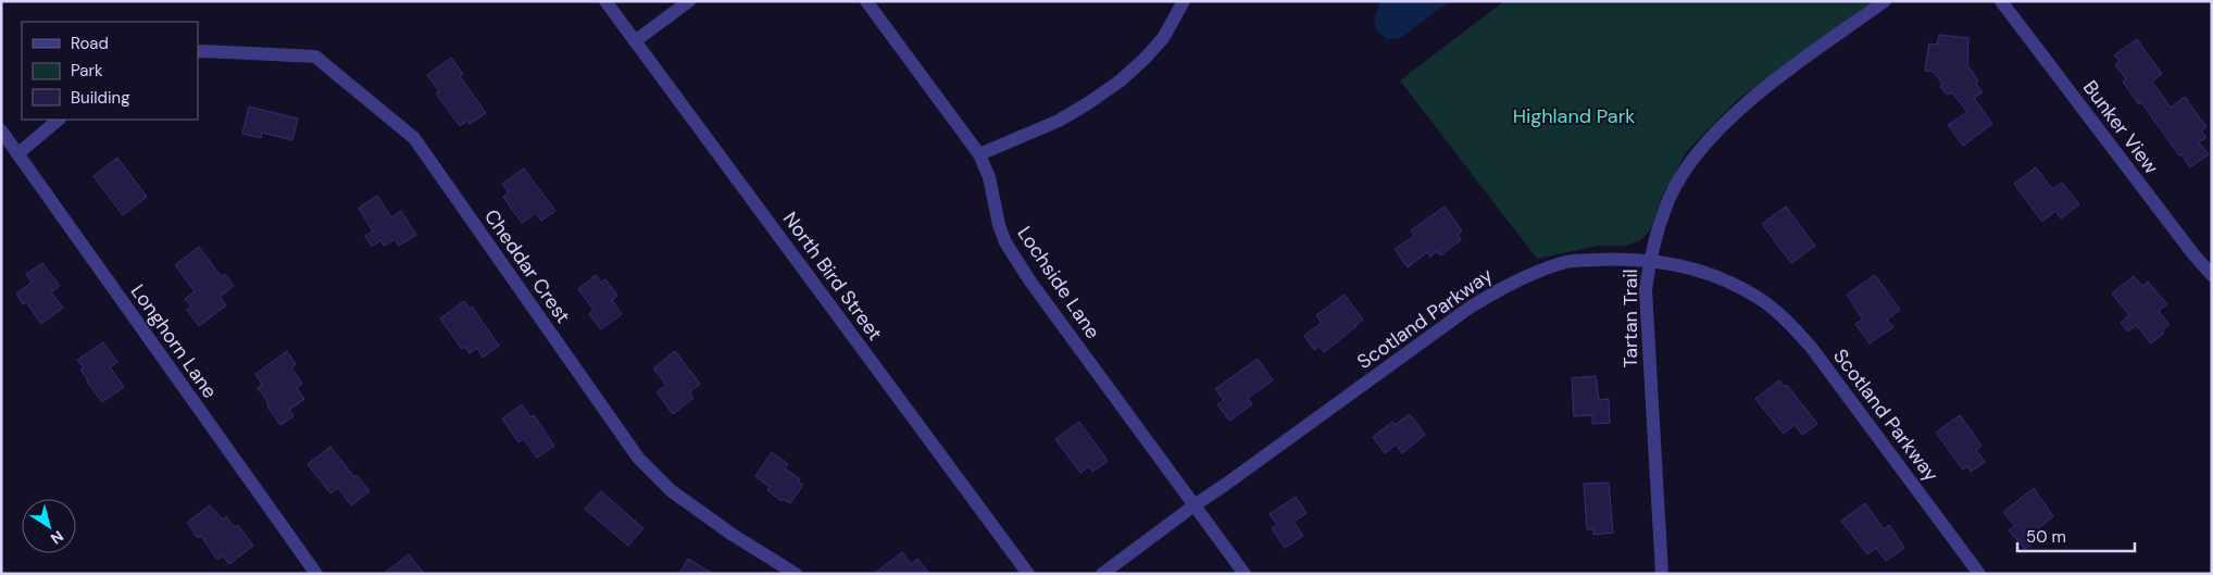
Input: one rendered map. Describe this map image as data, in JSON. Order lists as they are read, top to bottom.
{
  "streets": {
    "street": [
      "Bunker View",
      "Cheddar Crest",
      "North Bird Street",
      "Lochside Lane",
      "Scotland Parkway",
      "Tartan Trail",
      "Longhorn Lane"
    ]
  },
  "crossings": [
    ["Lochside Lane", "Scotland Parkway"],
    ["Scotland Parkway", "Tartan Trail"]
  ],
  "parks": ["Highland Park"],
  "legend": ["Road", "Park", "Building"],
  "scale_bar": "50 m",
  "north": "bottom right"
}
